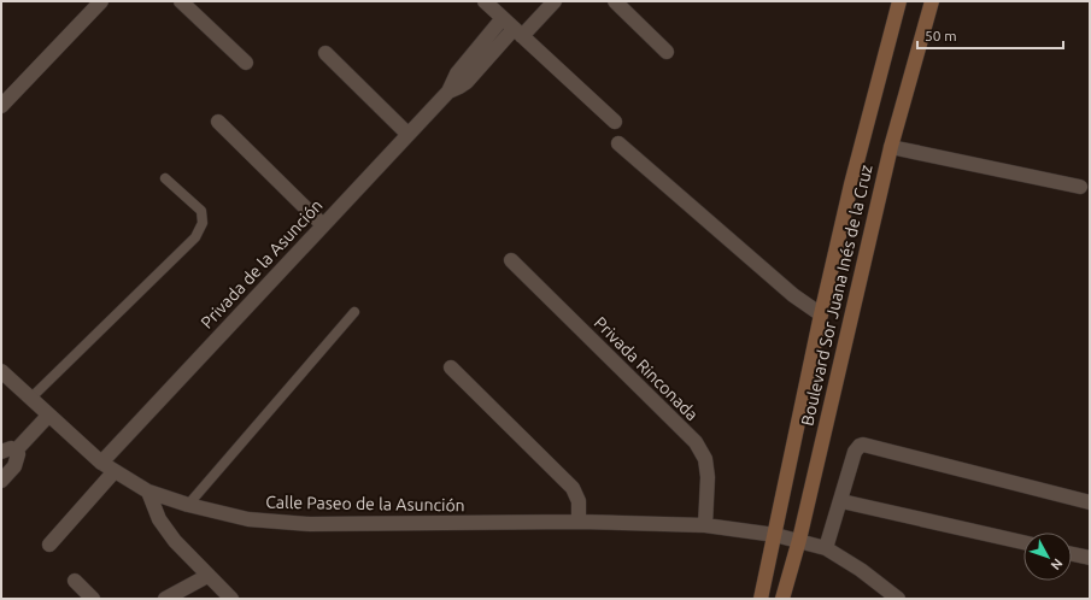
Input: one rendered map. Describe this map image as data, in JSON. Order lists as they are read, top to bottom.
{
  "streets": {
    "main road": ["Boulevard Sor Juana Inés de la Cruz"],
    "street": ["Privada de la Asunción", "Privada Rinconada", "Calle Paseo de la Asunción"]
  },
  "crossings": [
    ["Privada de la Asunción", "Calle Paseo de la Asunción"],
    ["Boulevard Sor Juana Inés de la Cruz", "Calle Paseo de la Asunción"],
    ["Privada Rinconada", "Calle Paseo de la Asunción"]
  ],
  "scale_bar": "50 m",
  "north": "bottom right"
}
